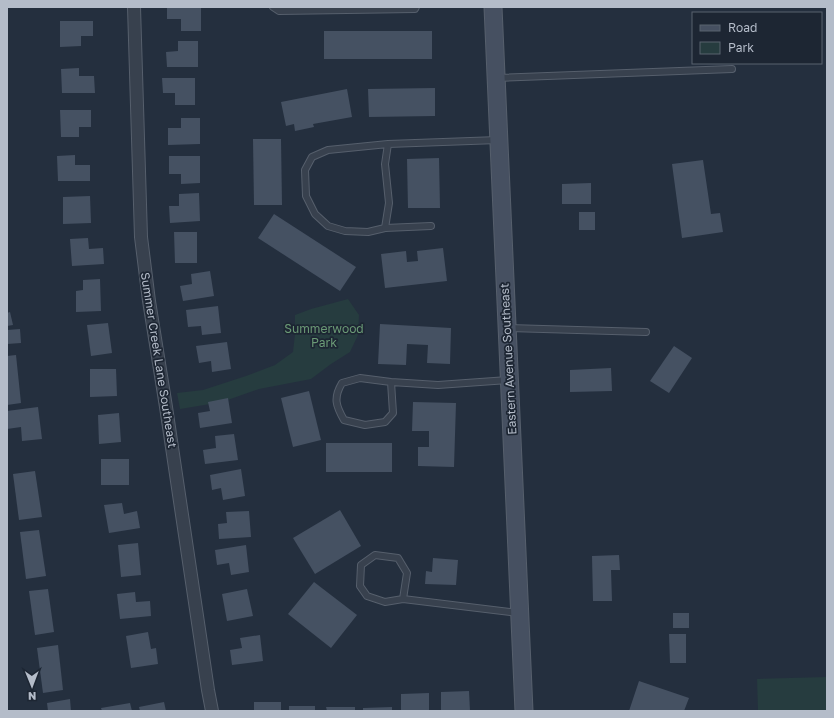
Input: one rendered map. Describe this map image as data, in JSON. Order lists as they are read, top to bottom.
{
  "streets": {
    "street": ["Eastern Avenue Southeast", "Summer Creek Lane Southeast"]
  },
  "parks": ["Summerwood Park"],
  "legend": ["Road", "Park"],
  "north": "bottom"
}
